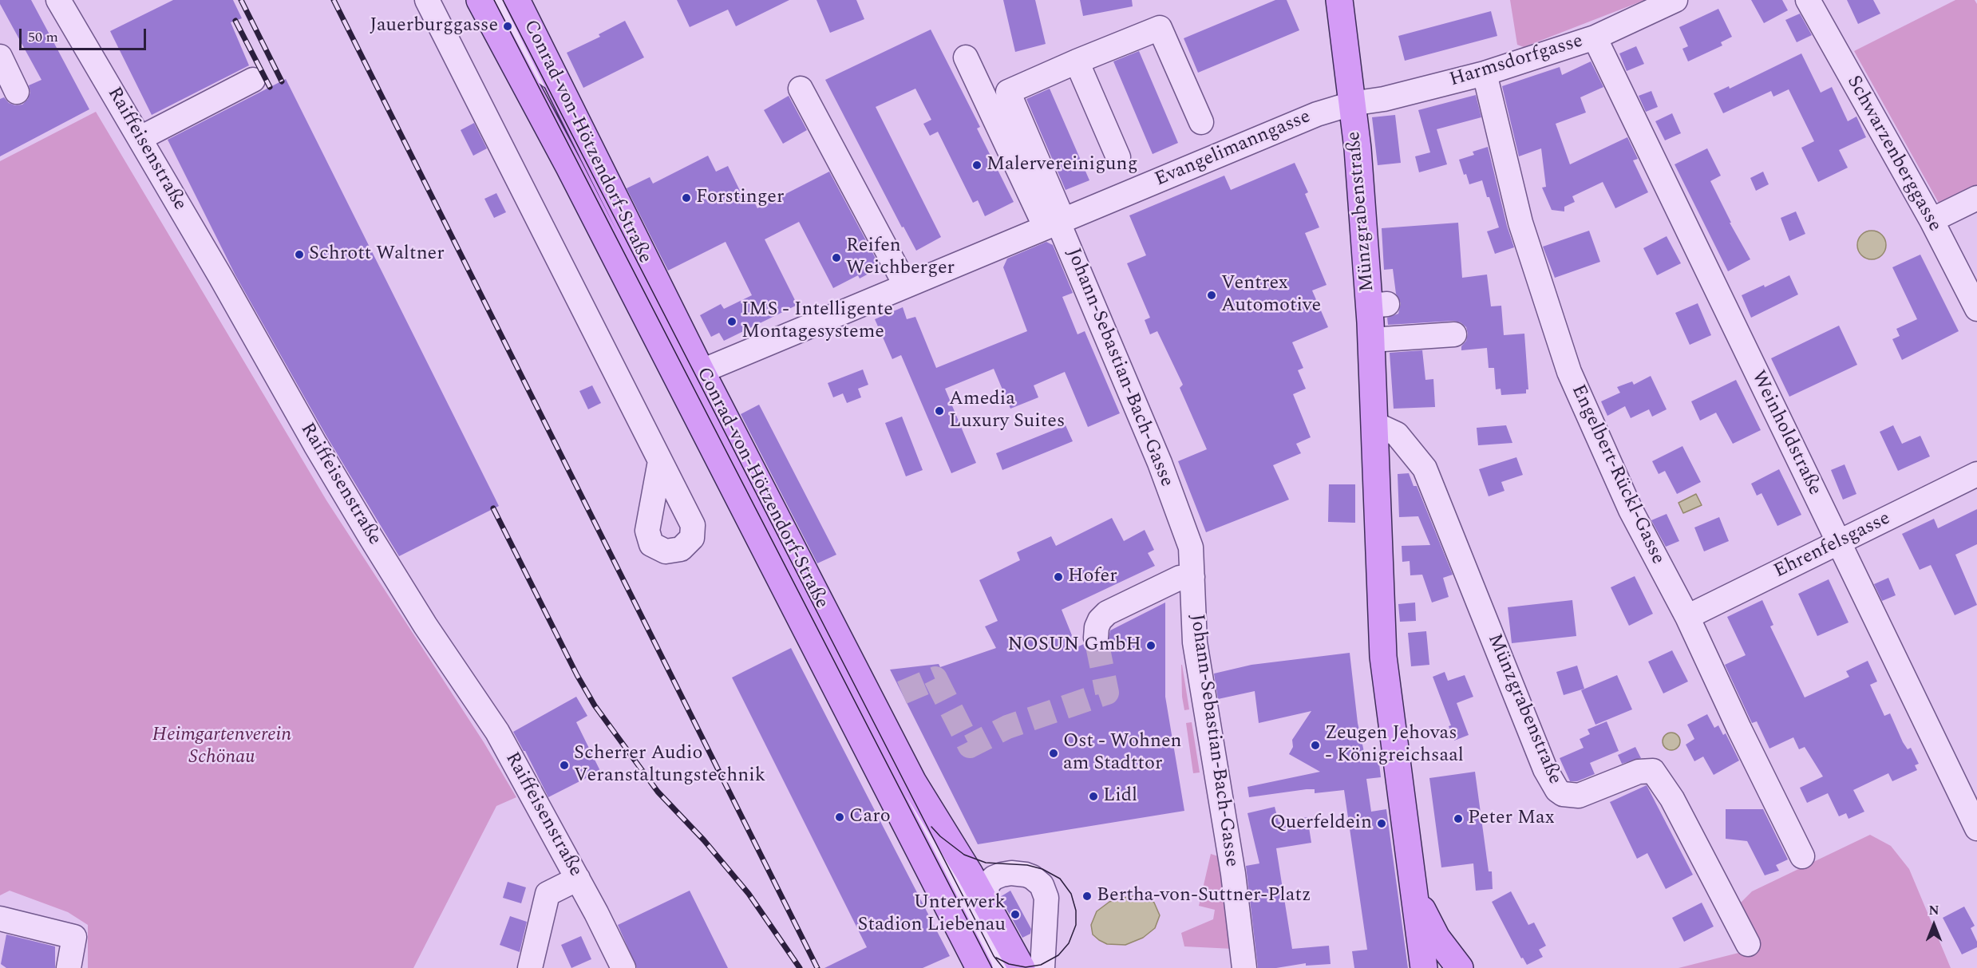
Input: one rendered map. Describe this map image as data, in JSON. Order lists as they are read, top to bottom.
{
  "streets": {
    "main road": ["Conrad-von-Hötzendorf-Straße", "Münzgrabenstraße"],
    "street": [
      "Harmsdorfgasse",
      "Raiffeisenstraße",
      "Evangelimanngasse",
      "Schwarzenberggasse",
      "Johann-Sebastian-Bach-Gasse",
      "Weinholdstraße",
      "Engelbert-Rückl-Gasse",
      "Ehrenfelsgasse"
    ]
  },
  "crossings": [
    ["Harmsdorfgasse", "Evangelimanngasse"],
    ["Harmsdorfgasse", "Münzgrabenstraße"],
    ["Harmsdorfgasse", "Weinholdstraße"],
    ["Harmsdorfgasse", "Engelbert-Rückl-Gasse"],
    ["Conrad-von-Hötzendorf-Straße", "Evangelimanngasse"],
    ["Evangelimanngasse", "Münzgrabenstraße"],
    ["Evangelimanngasse", "Johann-Sebastian-Bach-Gasse"],
    ["Weinholdstraße", "Ehrenfelsgasse"],
    ["Engelbert-Rückl-Gasse", "Ehrenfelsgasse"]
  ],
  "parks": ["Heimgartenverein Schönau"],
  "places": [
    "Jauerburggasse",
    "Malervereinigung",
    "Forstinger",
    "Schrott Waltner",
    "Reifen Weichberger",
    "Ventrex Automotive",
    "IMS - Intelligente Montagesysteme",
    "Amedia Luxury Suites",
    "Hofer",
    "NOSUN GmbH",
    "Zeugen Jehovas - Königreichsaal",
    "Ost - Wohnen am Stadttor",
    "Scherrer Audio Veranstaltungstechnik",
    "Lidl",
    "Caro",
    "Peter Max",
    "Querfeldein",
    "Bertha-von-Suttner-Platz",
    "Unterwerk Stadion Liebenau"
  ],
  "scale_bar": "50 m",
  "north": "top"
}
